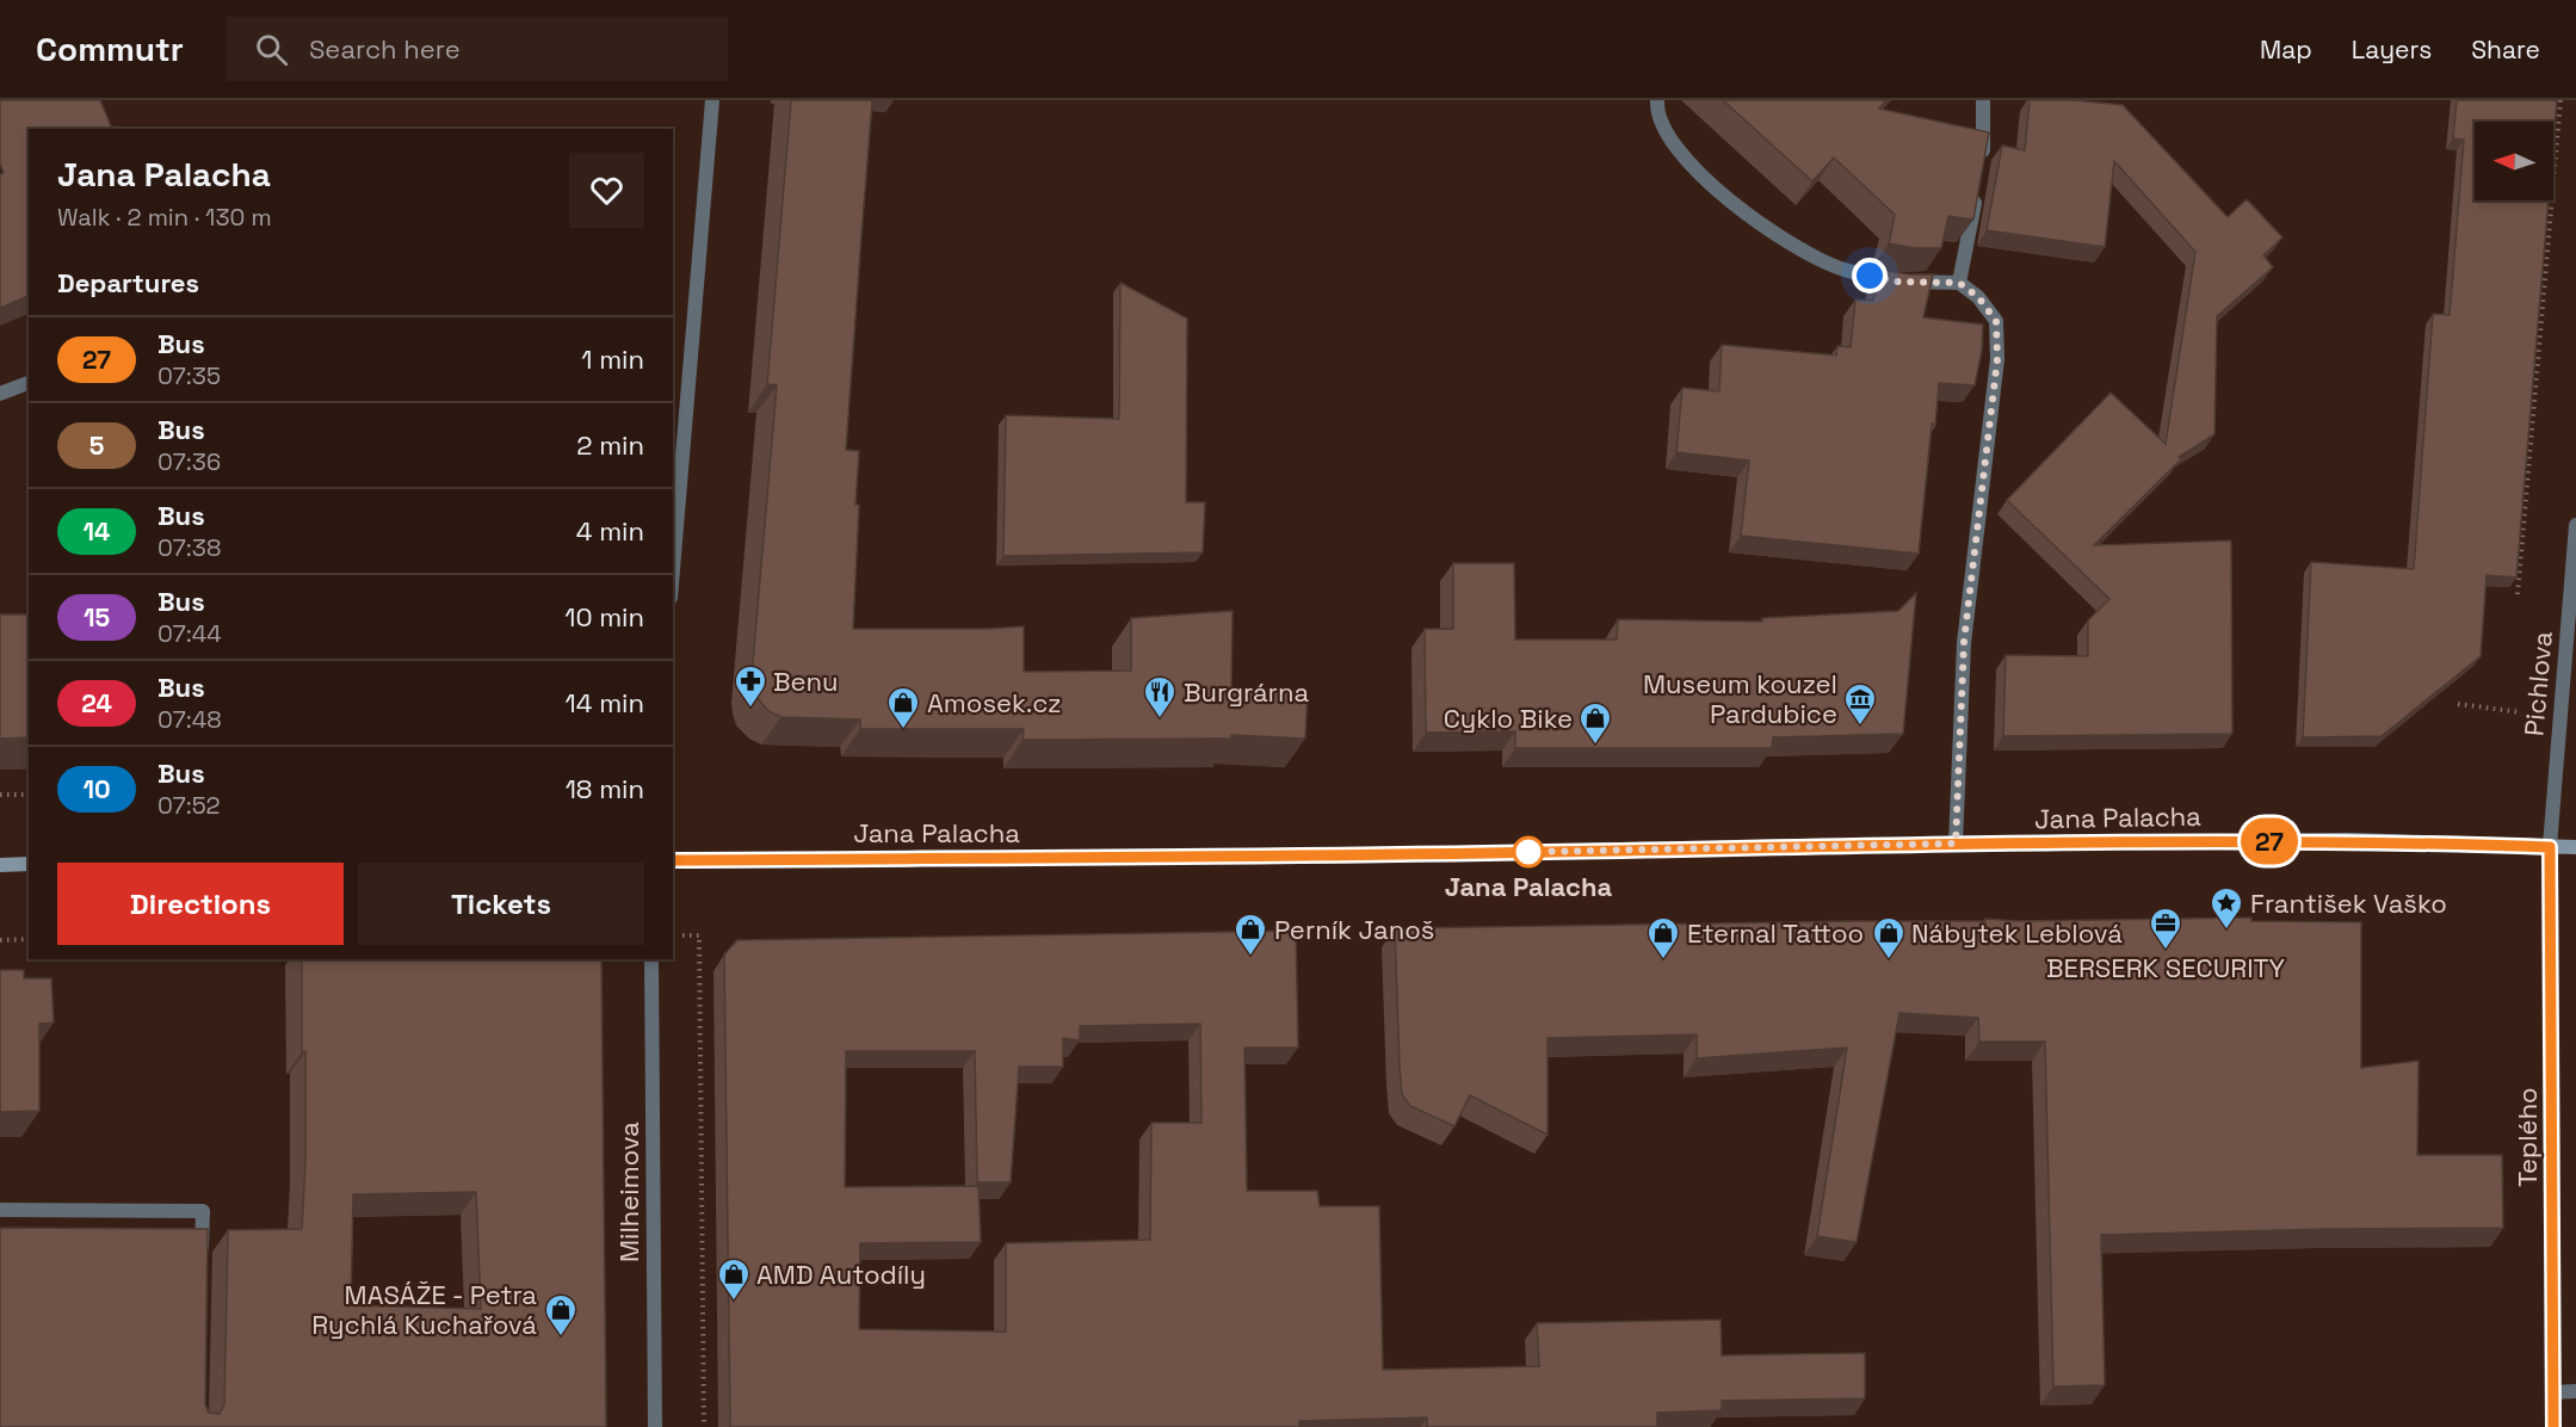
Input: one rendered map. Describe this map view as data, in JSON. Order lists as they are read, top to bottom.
{
  "streets": {
    "main road": ["Jana Palacha", "Teplého"],
    "street": ["Pichlova", "Milheimova"]
  },
  "crossings": [
    ["Pichlova", "Jana Palacha"],
    ["Pichlova", "Teplého"],
    ["Jana Palacha", "Teplého"]
  ],
  "places": {
    "pharmacy": ["Benu"],
    "restaurant": ["Burgrárna"],
    "museum": ["Museum kouzel Pardubice"],
    "shop": [
      "Amosek.cz",
      "Cyklo Bike",
      "Perník Janoš",
      "Eternal Tattoo",
      "Nábytek Leblová",
      "AMD Autodíly",
      "MASÁŽE - Petra Rychlá Kuchařová"
    ],
    "other": ["Jana Palacha"],
    "place": ["František Vaško"],
    "office": ["BERSERK SECURITY"]
  },
  "lines": ["bus line 27"],
  "north": "left",
  "page": {
    "header": "Commutr",
    "search": "Search here",
    "nav": ["Map", "Layers", "Share"],
    "on_map": "27",
    "heading": [
      ["Jana Palacha", "Walk · 2 min · 130 m"],
      "Departures"
    ],
    "list": [
      {
        "mark": "27",
        "name": "Bus",
        "note": "07:35",
        "value": "1 min"
      },
      {
        "mark": "5",
        "name": "Bus",
        "note": "07:36",
        "value": "2 min"
      },
      {
        "mark": "14",
        "name": "Bus",
        "note": "07:38",
        "value": "4 min"
      },
      {
        "mark": "15",
        "name": "Bus",
        "note": "07:44",
        "value": "10 min"
      },
      {
        "mark": "24",
        "name": "Bus",
        "note": "07:48",
        "value": "14 min"
      },
      {
        "mark": "10",
        "name": "Bus",
        "note": "07:52",
        "value": "18 min"
      }
    ],
    "buttons": ["Directions", "Tickets"]
  }
}
